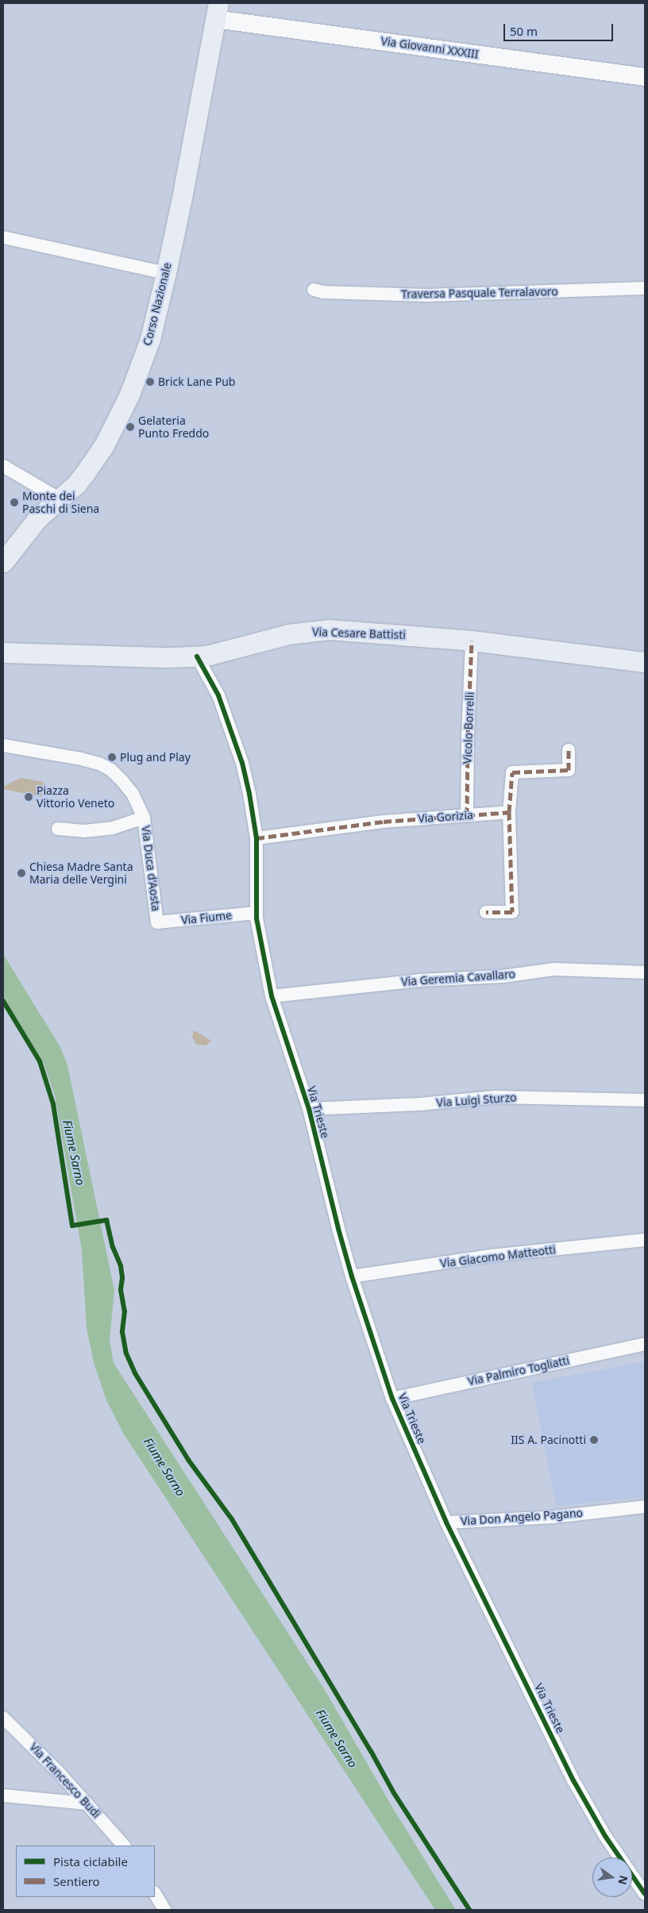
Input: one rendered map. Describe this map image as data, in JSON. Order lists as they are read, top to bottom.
{
  "streets": {
    "main road": ["Via Giovanni XXXIII", "Corso Nazionale", "Via Cesare Battisti"],
    "street": [
      "Traversa Pasquale Terralavoro",
      "Vicolo Borrelli",
      "Via Gorizia",
      "Via Duca d'Aosta",
      "Via Fiume",
      "Via Geremia Cavallaro",
      "Via Luigi Sturzo",
      "Via Trieste",
      "Via Giacomo Matteotti",
      "Via Palmiro Togliatti",
      "Via Don Angelo Pagano",
      "Via Francesco Budi"
    ]
  },
  "crossings": [
    ["Via Giovanni XXXIII", "Corso Nazionale"],
    ["Via Cesare Battisti", "Vicolo Borrelli"],
    ["Via Cesare Battisti", "Via Trieste"],
    ["Vicolo Borrelli", "Via Gorizia"],
    ["Via Gorizia", "Via Trieste"],
    ["Via Duca d'Aosta", "Via Fiume"],
    ["Via Fiume", "Via Trieste"],
    ["Via Geremia Cavallaro", "Via Trieste"],
    ["Via Luigi Sturzo", "Via Trieste"],
    ["Via Trieste", "Via Giacomo Matteotti"],
    ["Via Trieste", "Via Palmiro Togliatti"],
    ["Via Trieste", "Via Don Angelo Pagano"]
  ],
  "water": ["Fiume Sarno"],
  "places": [
    "Brick Lane Pub",
    "Gelateria Punto Freddo",
    "Monte dei Paschi di Siena",
    "Plug and Play",
    "Piazza Vittorio Veneto",
    "Chiesa Madre Santa Maria delle Vergini",
    "IIS A. Pacinotti"
  ],
  "legend": ["Pista ciclabile", "Sentiero"],
  "scale_bar": "50 m",
  "north": "right"
}
